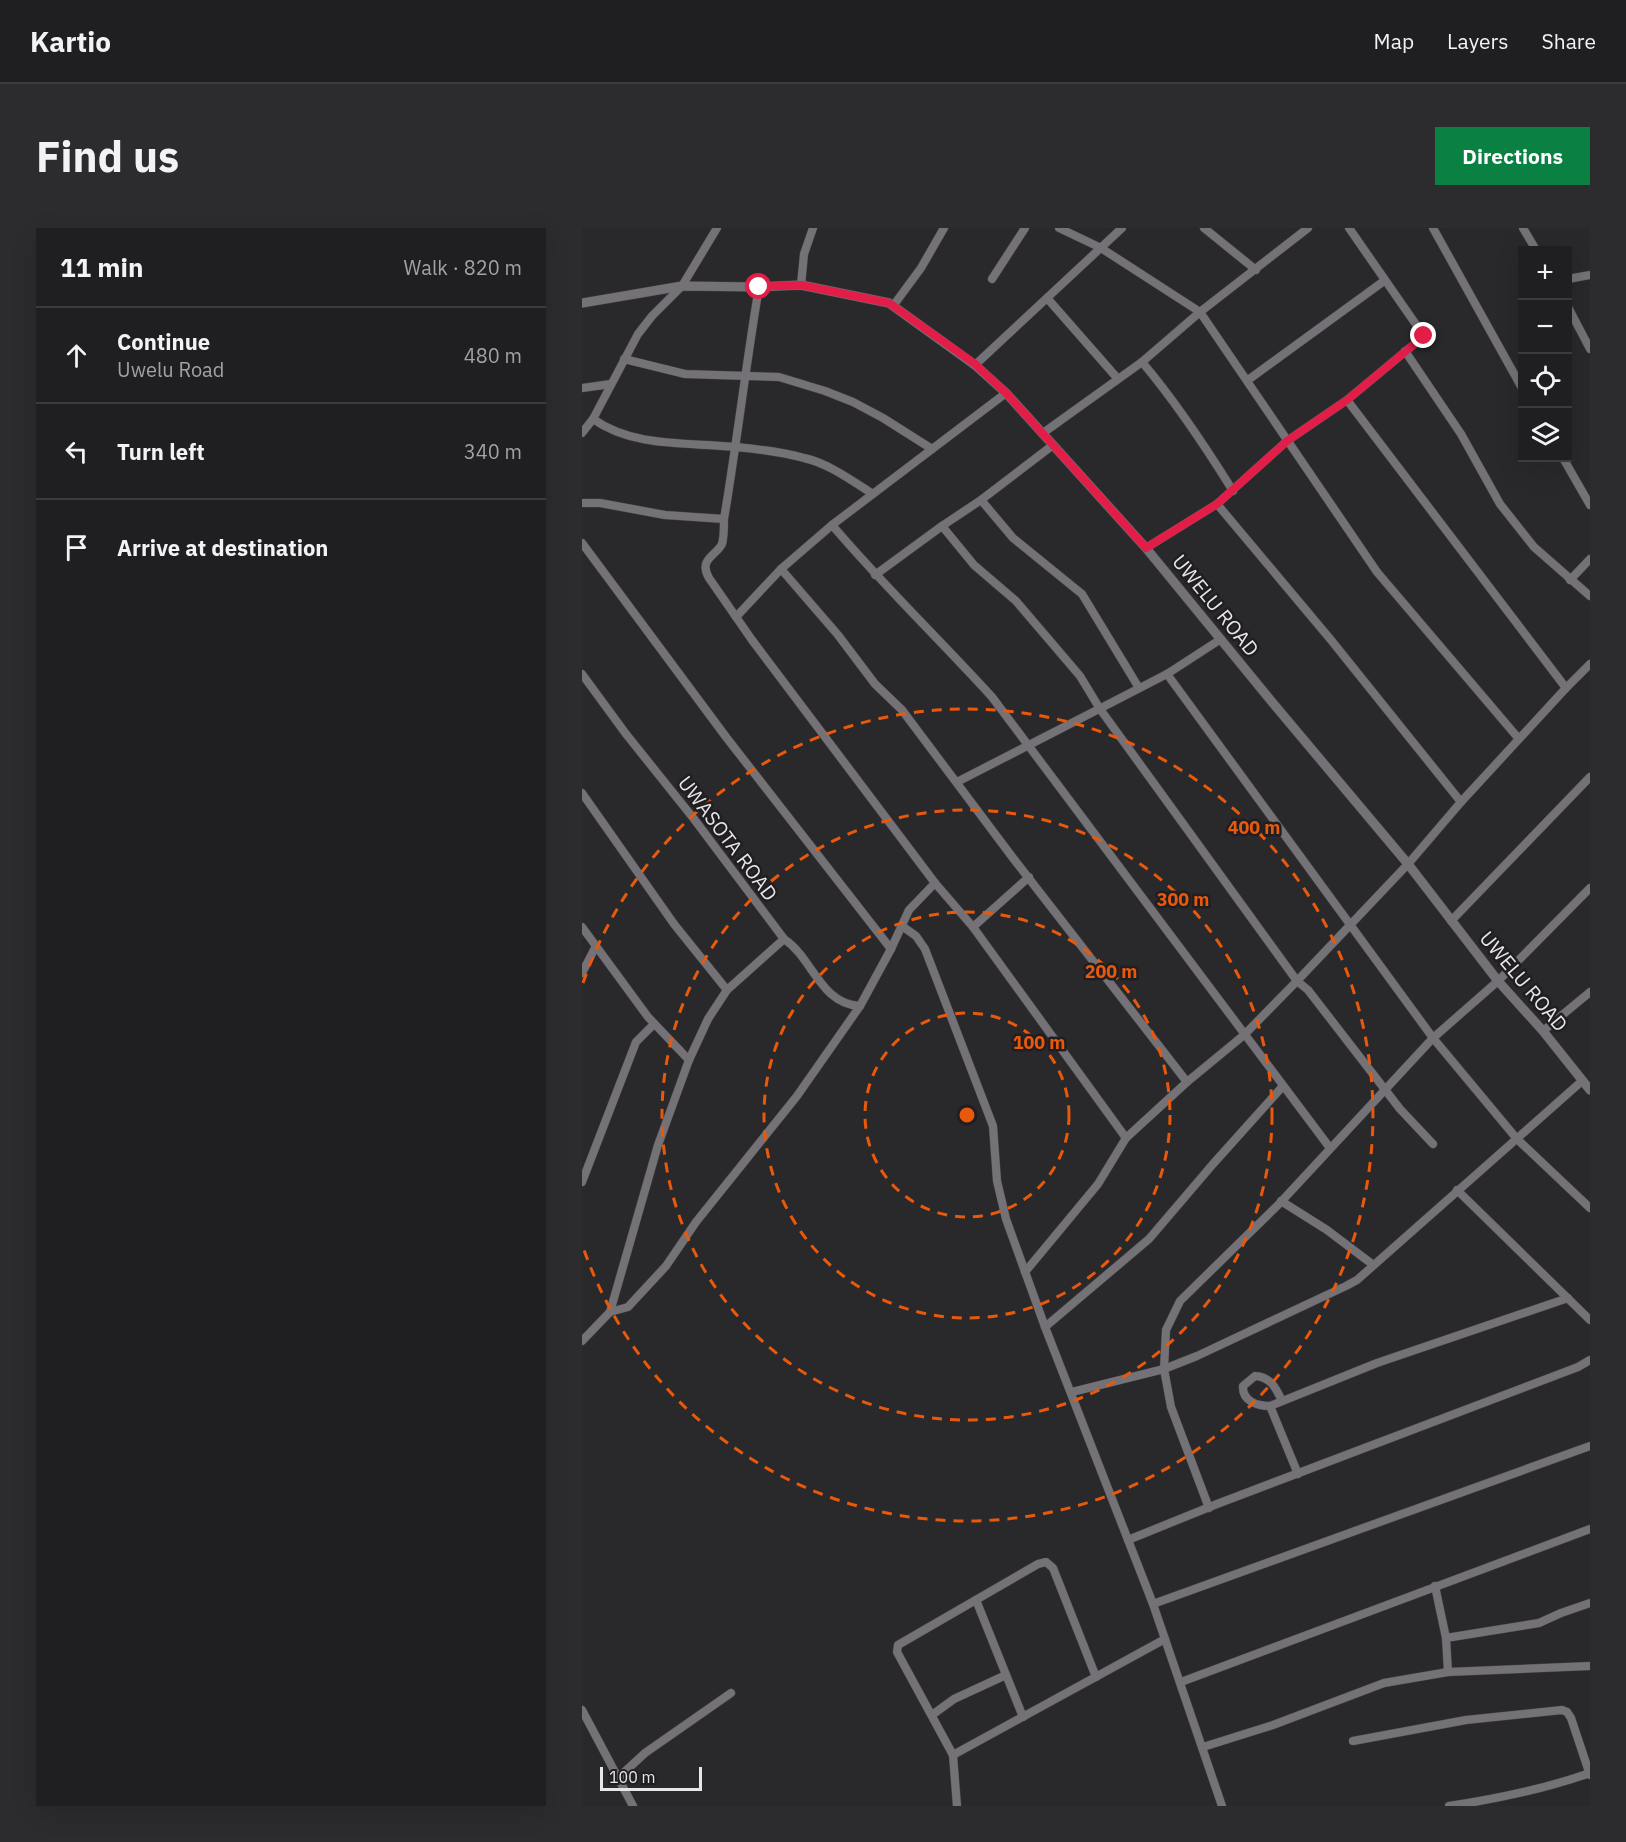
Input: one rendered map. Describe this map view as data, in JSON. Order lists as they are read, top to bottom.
{
  "streets": {
    "street": ["UWELU ROAD", "UWASOTA ROAD"]
  },
  "scale_bar": "100 m",
  "page": {
    "header": "Kartio",
    "nav": ["Map", "Layers", "Share"],
    "buttons": "Directions",
    "title": "Find us",
    "heading": ["11 min", "Walk · 820 m"],
    "map_buttons": ["+", "−"],
    "list": [
      ["Continue", "Uwelu Road", "480 m"],
      ["Turn left", "340 m"],
      "Arrive at destination"
    ],
    "scale": "100 m"
  },
  "rings": [
    "400 m",
    "300 m",
    "200 m",
    "100 m"
  ]
}
